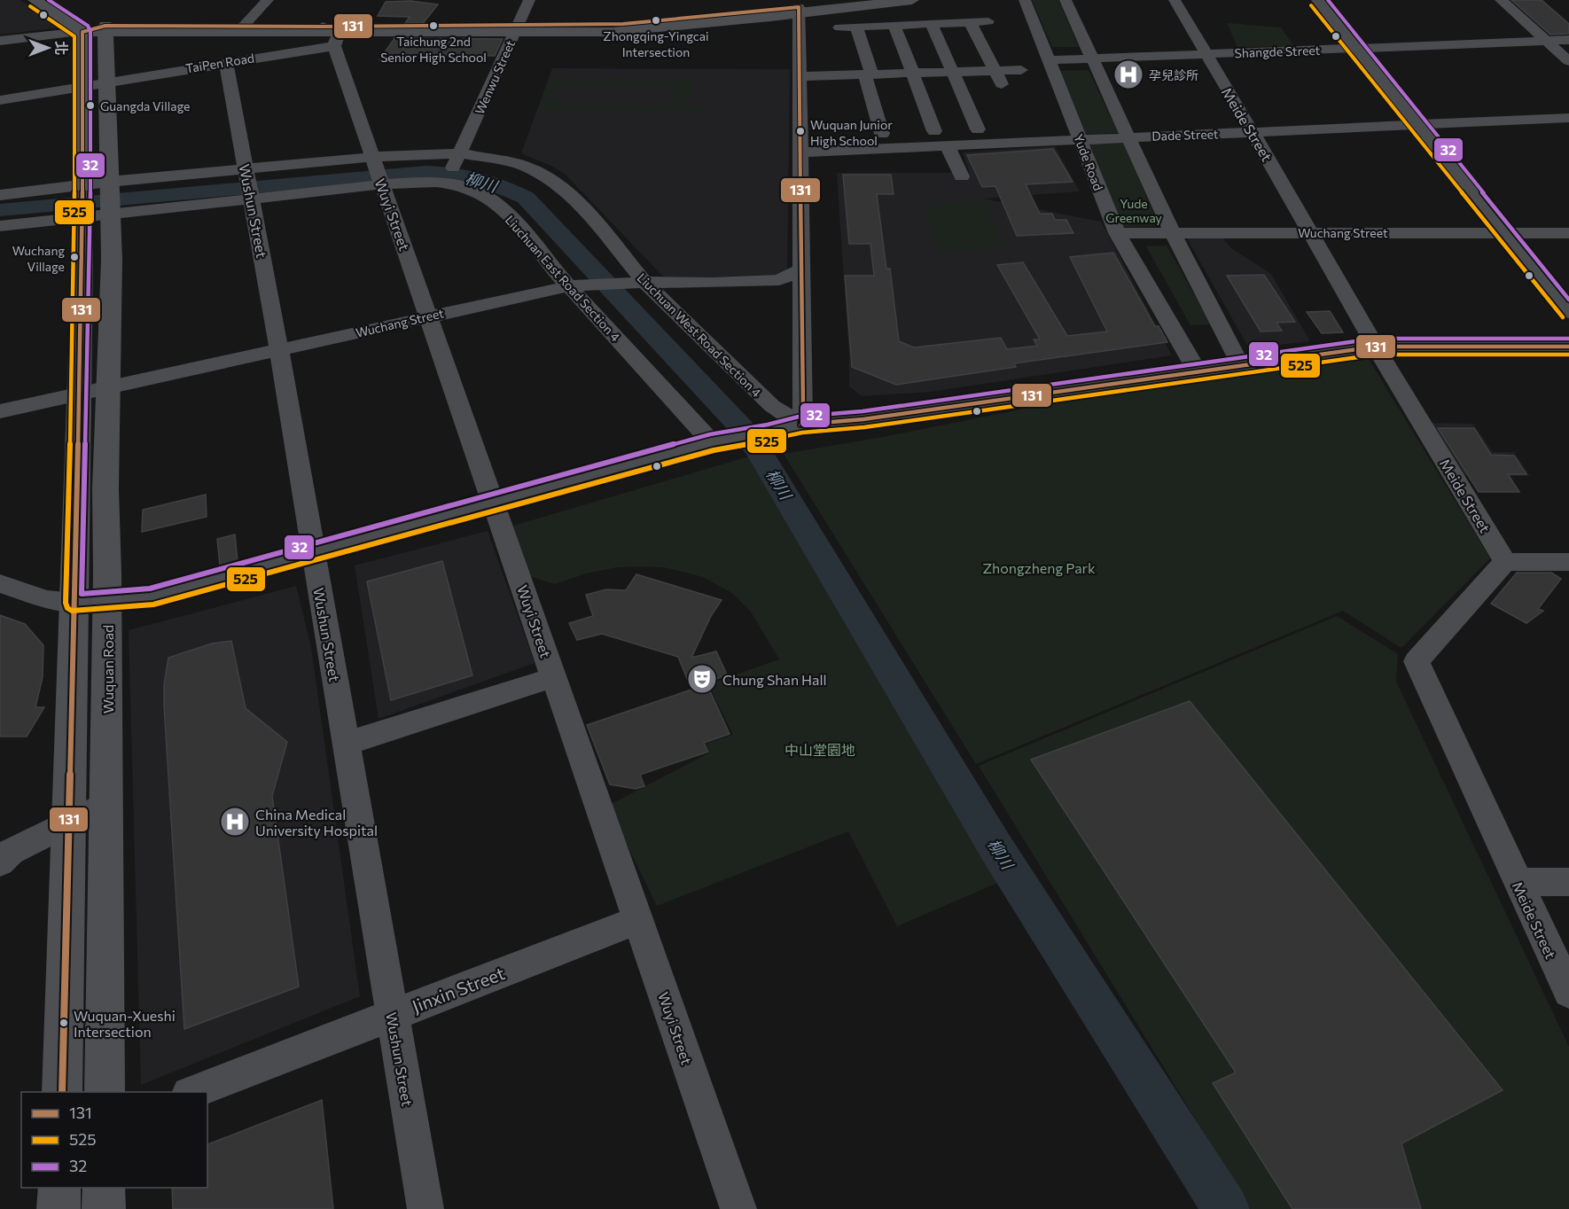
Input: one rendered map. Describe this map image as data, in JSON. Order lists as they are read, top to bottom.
{
  "streets": {
    "main road": ["Wuquan Road"],
    "street": [
      "Shangde Street",
      "TaiPen Road",
      "Wenwu Street",
      "Meide Street",
      "Dade Street",
      "Yude Road",
      "Wushun Street",
      "Wuyi Street",
      "Wuchang Street",
      "Liuchuan East Road Section 4",
      "Liuchuan West Road Section 4",
      "Jinxin Street"
    ]
  },
  "crossings": [
    ["Shangde Street", "Meide Street"],
    ["Shangde Street", "Yude Road"],
    ["TaiPen Road", "Wushun Street"],
    ["TaiPen Road", "Wuyi Street"],
    ["Wenwu Street", "Liuchuan East Road Section 4"],
    ["Wenwu Street", "Liuchuan West Road Section 4"],
    ["Meide Street", "Dade Street"],
    ["Meide Street", "Wuchang Street"],
    ["Dade Street", "Yude Road"],
    ["Yude Road", "Wuchang Street"],
    ["Wushun Street", "Wuchang Street"],
    ["Wushun Street", "Liuchuan East Road Section 4"],
    ["Wushun Street", "Liuchuan West Road Section 4"],
    ["Wushun Street", "Jinxin Street"],
    ["Wuyi Street", "Wuchang Street"],
    ["Wuyi Street", "Liuchuan East Road Section 4"],
    ["Wuyi Street", "Liuchuan West Road Section 4"],
    ["Wuyi Street", "Jinxin Street"],
    ["Wuchang Street", "Liuchuan East Road Section 4"],
    ["Wuchang Street", "Liuchuan West Road Section 4"],
    ["Wuchang Street", "Wuquan Road"],
    ["Liuchuan East Road Section 4", "Liuchuan West Road Section 4"],
    ["Liuchuan East Road Section 4", "Wuquan Road"],
    ["Liuchuan West Road Section 4", "Wuquan Road"]
  ],
  "water": ["柳川"],
  "parks": ["Yude Greenway", "Zhongzheng Park", "中山堂園地"],
  "places": {
    "other": [
      "Zhongqing-Yingcai Intersection",
      "Taichung 2nd Senior High School",
      "Guangda Village",
      "Wuquan Junior High School",
      "Wuchang Village",
      "Wuquan-Xueshi Intersection"
    ],
    "hospital": ["孕兒診所", "China Medical University Hospital"],
    "theatre": ["Chung Shan Hall"]
  },
  "lines": ["transit line 32", "transit line 525", "transit line 131"],
  "legend": ["131", "525", "32"],
  "north": "right"
}
